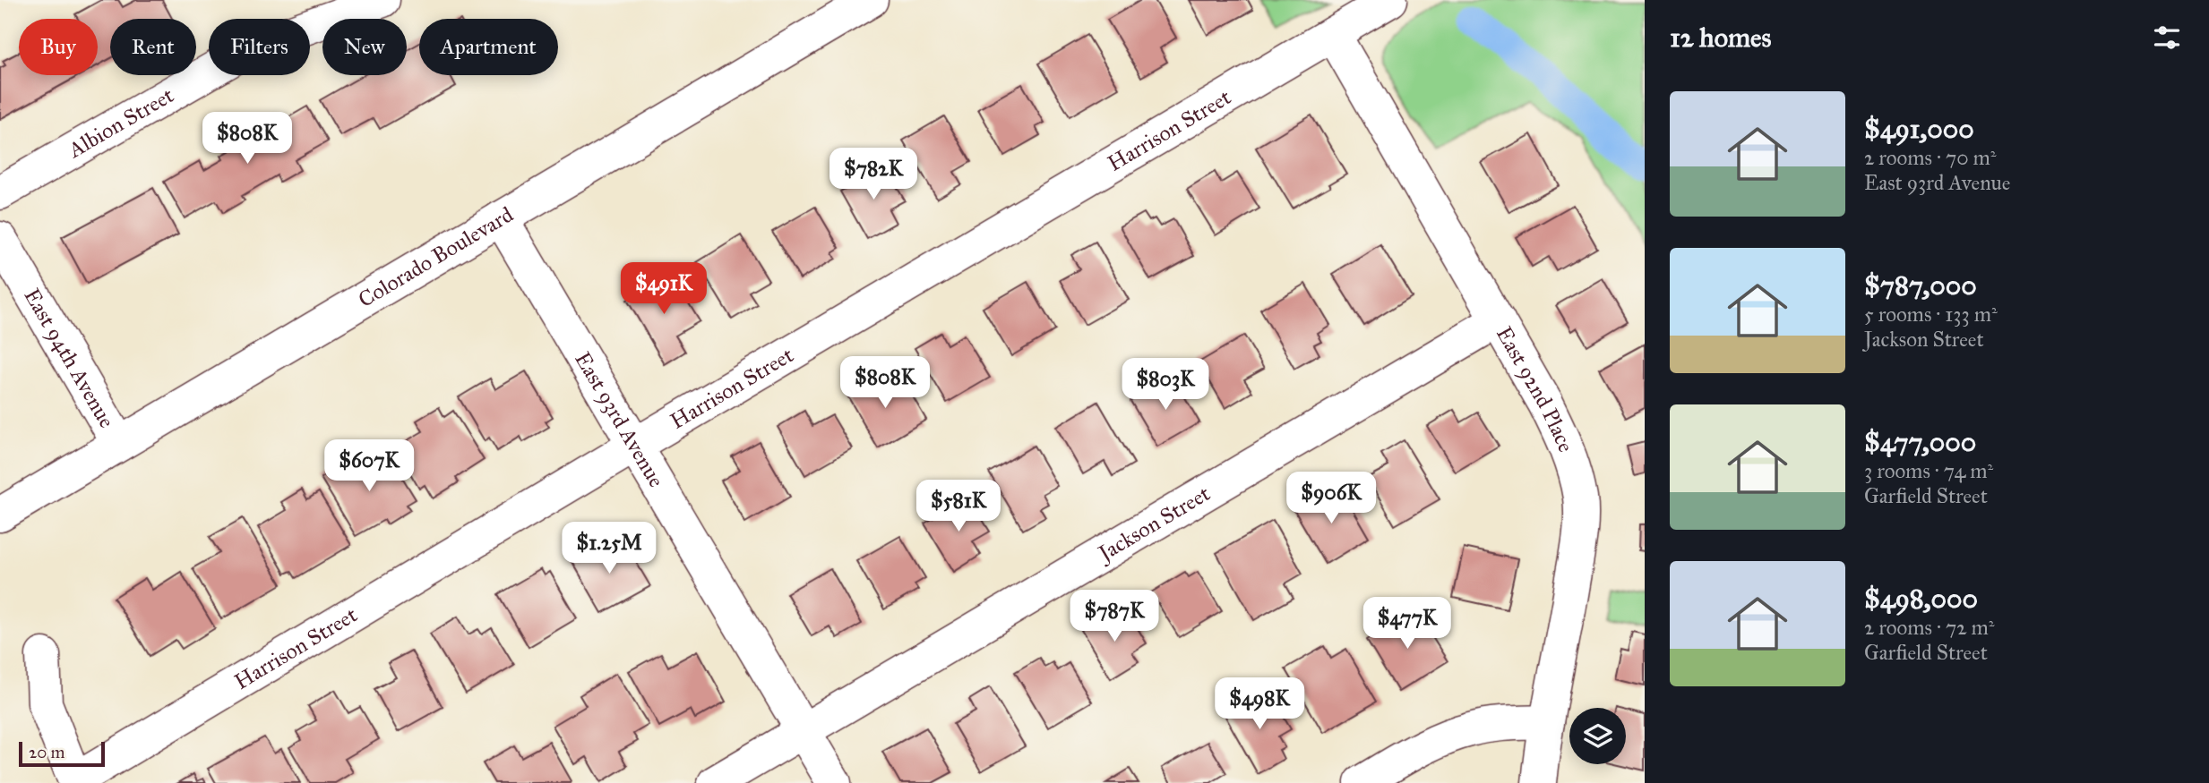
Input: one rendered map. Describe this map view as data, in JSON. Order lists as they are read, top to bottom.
{
  "streets": {
    "street": [
      "Albion Street",
      "Harrison Street",
      "Colorado Boulevard",
      "East 94th Avenue",
      "East 92nd Place",
      "East 93rd Avenue",
      "Jackson Street"
    ]
  },
  "crossings": [
    ["Harrison Street", "East 92nd Place"],
    ["Harrison Street", "East 93rd Avenue"],
    ["Colorado Boulevard", "East 94th Avenue"],
    ["Colorado Boulevard", "East 93rd Avenue"],
    ["East 92nd Place", "Jackson Street"],
    ["East 93rd Avenue", "Jackson Street"]
  ],
  "scale_bar": "20 m",
  "page": {
    "heading": "12 homes",
    "chip": [
      "Buy",
      "Rent",
      "Filters",
      "New",
      "Apartment"
    ],
    "list": [
      {
        "name": "$491,000",
        "note": "2 rooms · 70 m² · East 93rd Avenue"
      },
      {
        "name": "$787,000",
        "note": "5 rooms · 133 m² · Jackson Street"
      },
      {
        "name": "$477,000",
        "note": "3 rooms · 74 m² · Garfield Street"
      },
      {
        "name": "$498,000",
        "note": "2 rooms · 72 m² · Garfield Street"
      }
    ],
    "price": [
      "$808K",
      "$782K",
      "$491K",
      "$808K",
      "$803K",
      "$607K",
      "$906K",
      "$581K",
      "$1.25M",
      "$787K",
      "$477K",
      "$498K"
    ],
    "scale": "20 m"
  }
}
